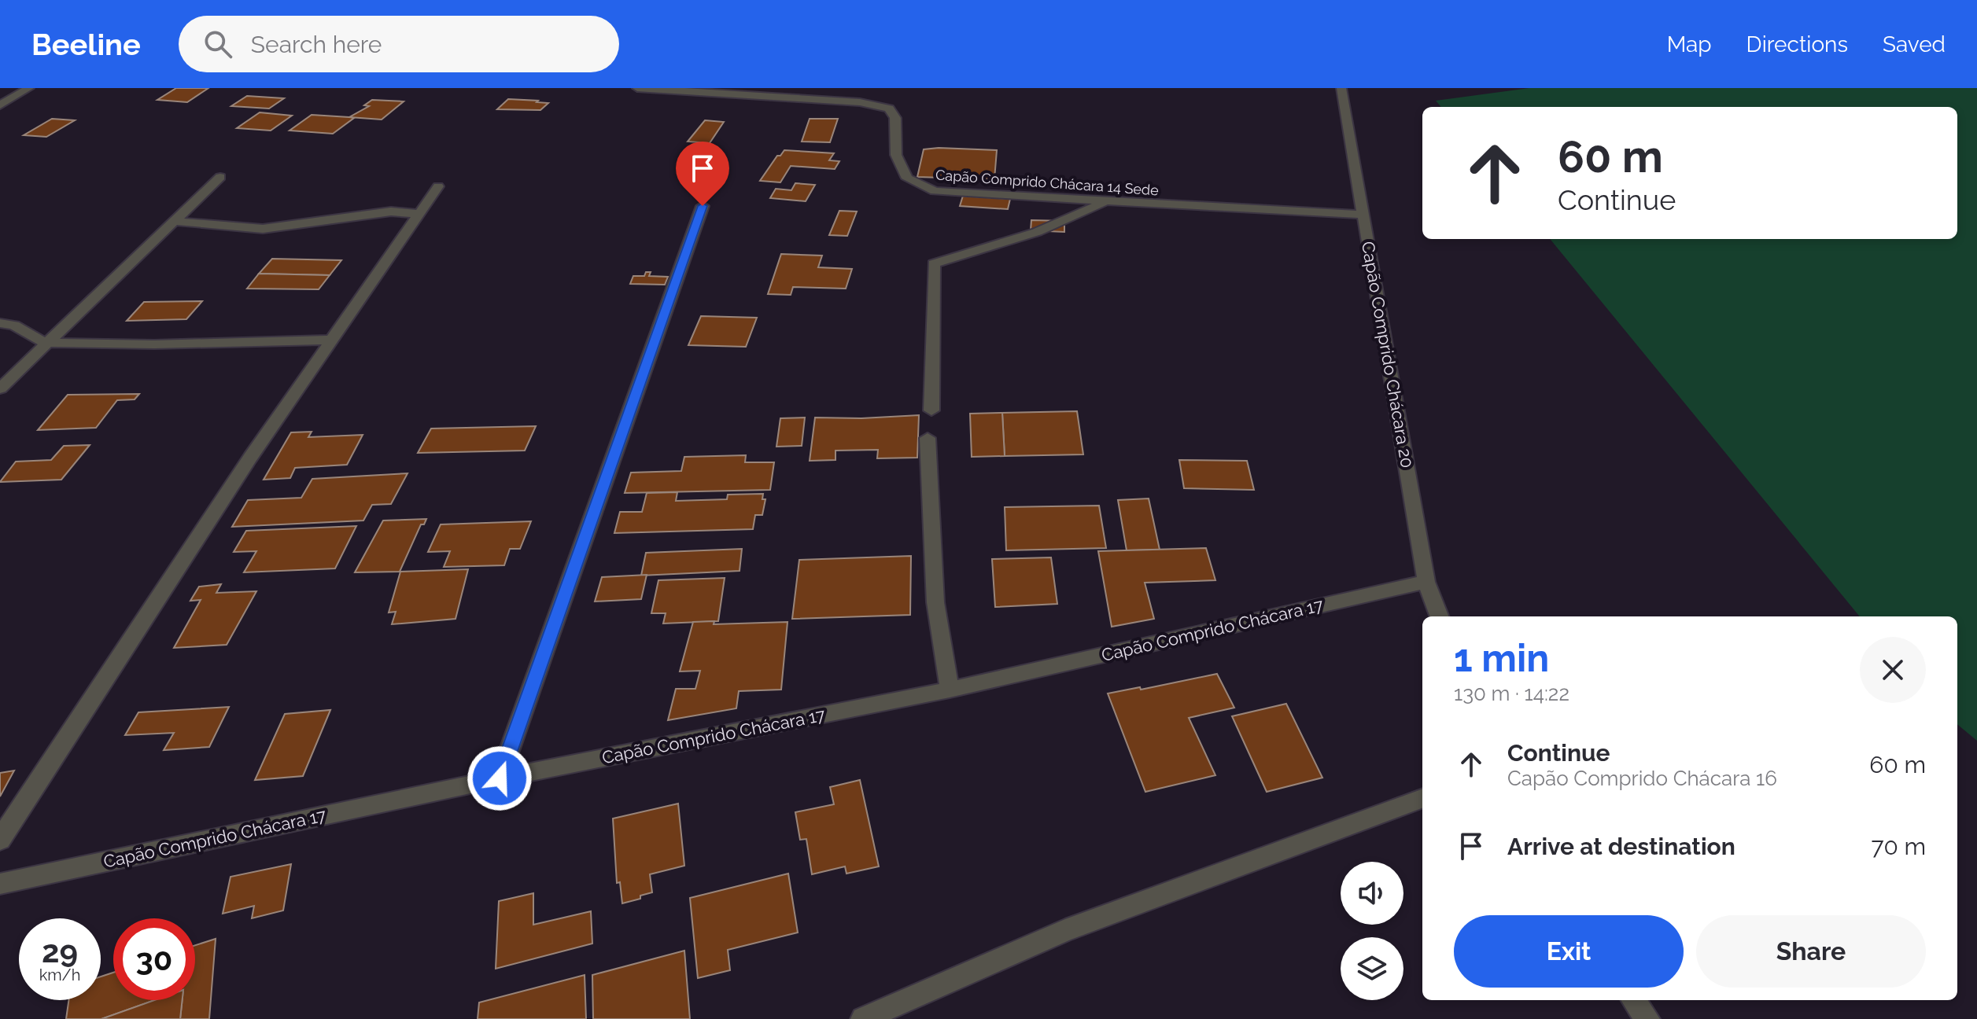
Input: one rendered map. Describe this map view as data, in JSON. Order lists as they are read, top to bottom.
{
  "streets": {
    "street": ["Capão Comprido Chácara 14 Sede", "Capão Comprido Chácara 20", "Capão Comprido Chácara 17"]
  },
  "crossings": [
    ["Capão Comprido Chácara 14 Sede", "Capão Comprido Chácara 20"],
    ["Capão Comprido Chácara 20", "Capão Comprido Chácara 17"]
  ],
  "page": {
    "header": "Beeline",
    "search": "Search here",
    "nav": ["Map", "Directions", "Saved"],
    "turn": ["60 m", "Continue"],
    "heading": ["1 min", "130 m · 14:22"],
    "list": [
      {
        "name": "Continue",
        "note": "Capão Comprido Chácara 16",
        "value": "60 m"
      },
      {
        "name": "Arrive at destination",
        "value": "70 m"
      }
    ],
    "buttons": ["Exit", "Share"],
    "speed": "29 km/h",
    "limit": "30"
  }
}
